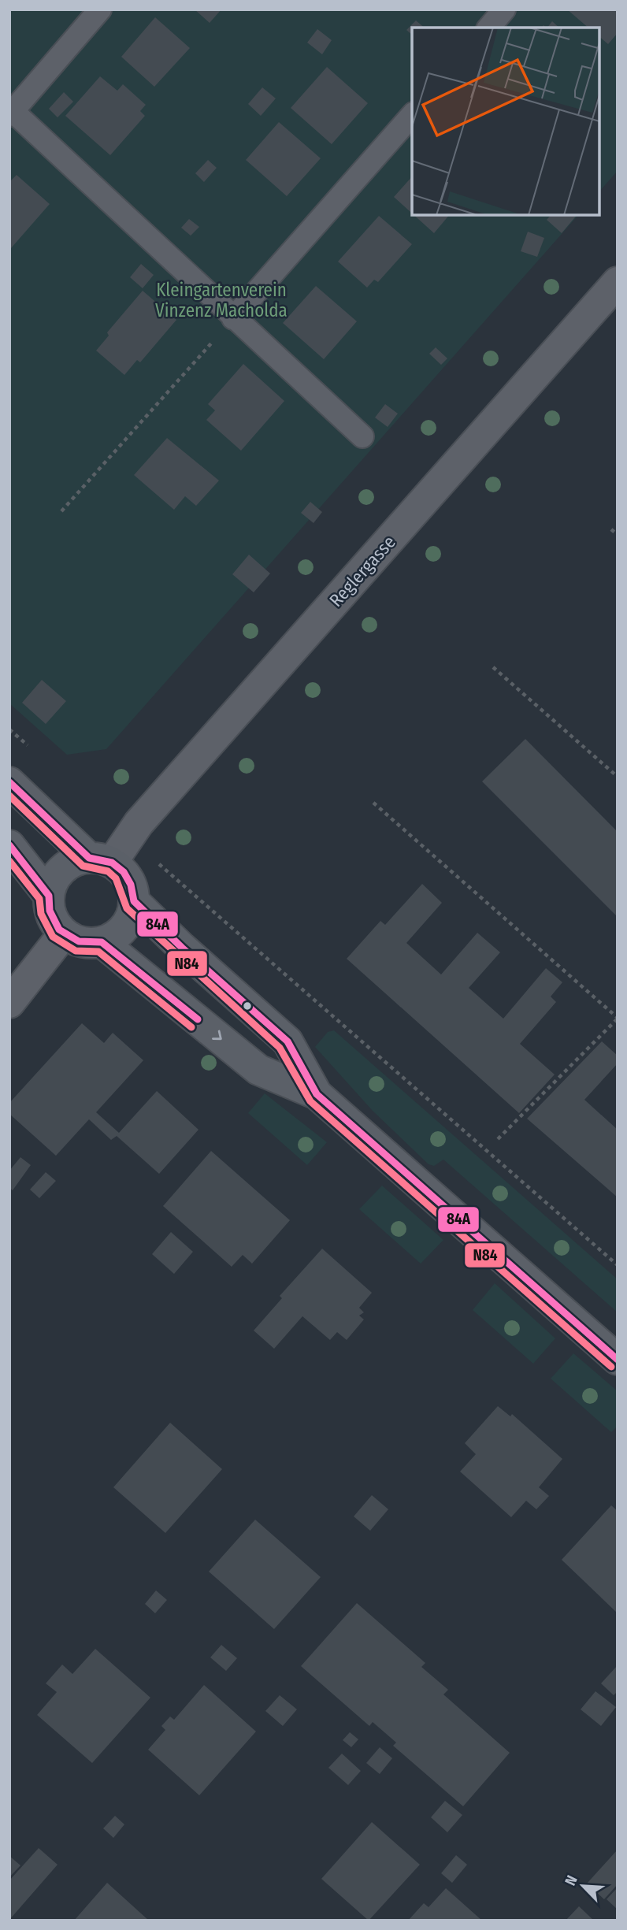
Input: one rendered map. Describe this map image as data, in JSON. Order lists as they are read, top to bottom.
{
  "streets": {
    "street": ["Reglergasse"]
  },
  "parks": ["Kleingartenverein Vinzenz Macholda"],
  "lines": ["transit line 84A", "transit line N84"],
  "north": "top left"
}
